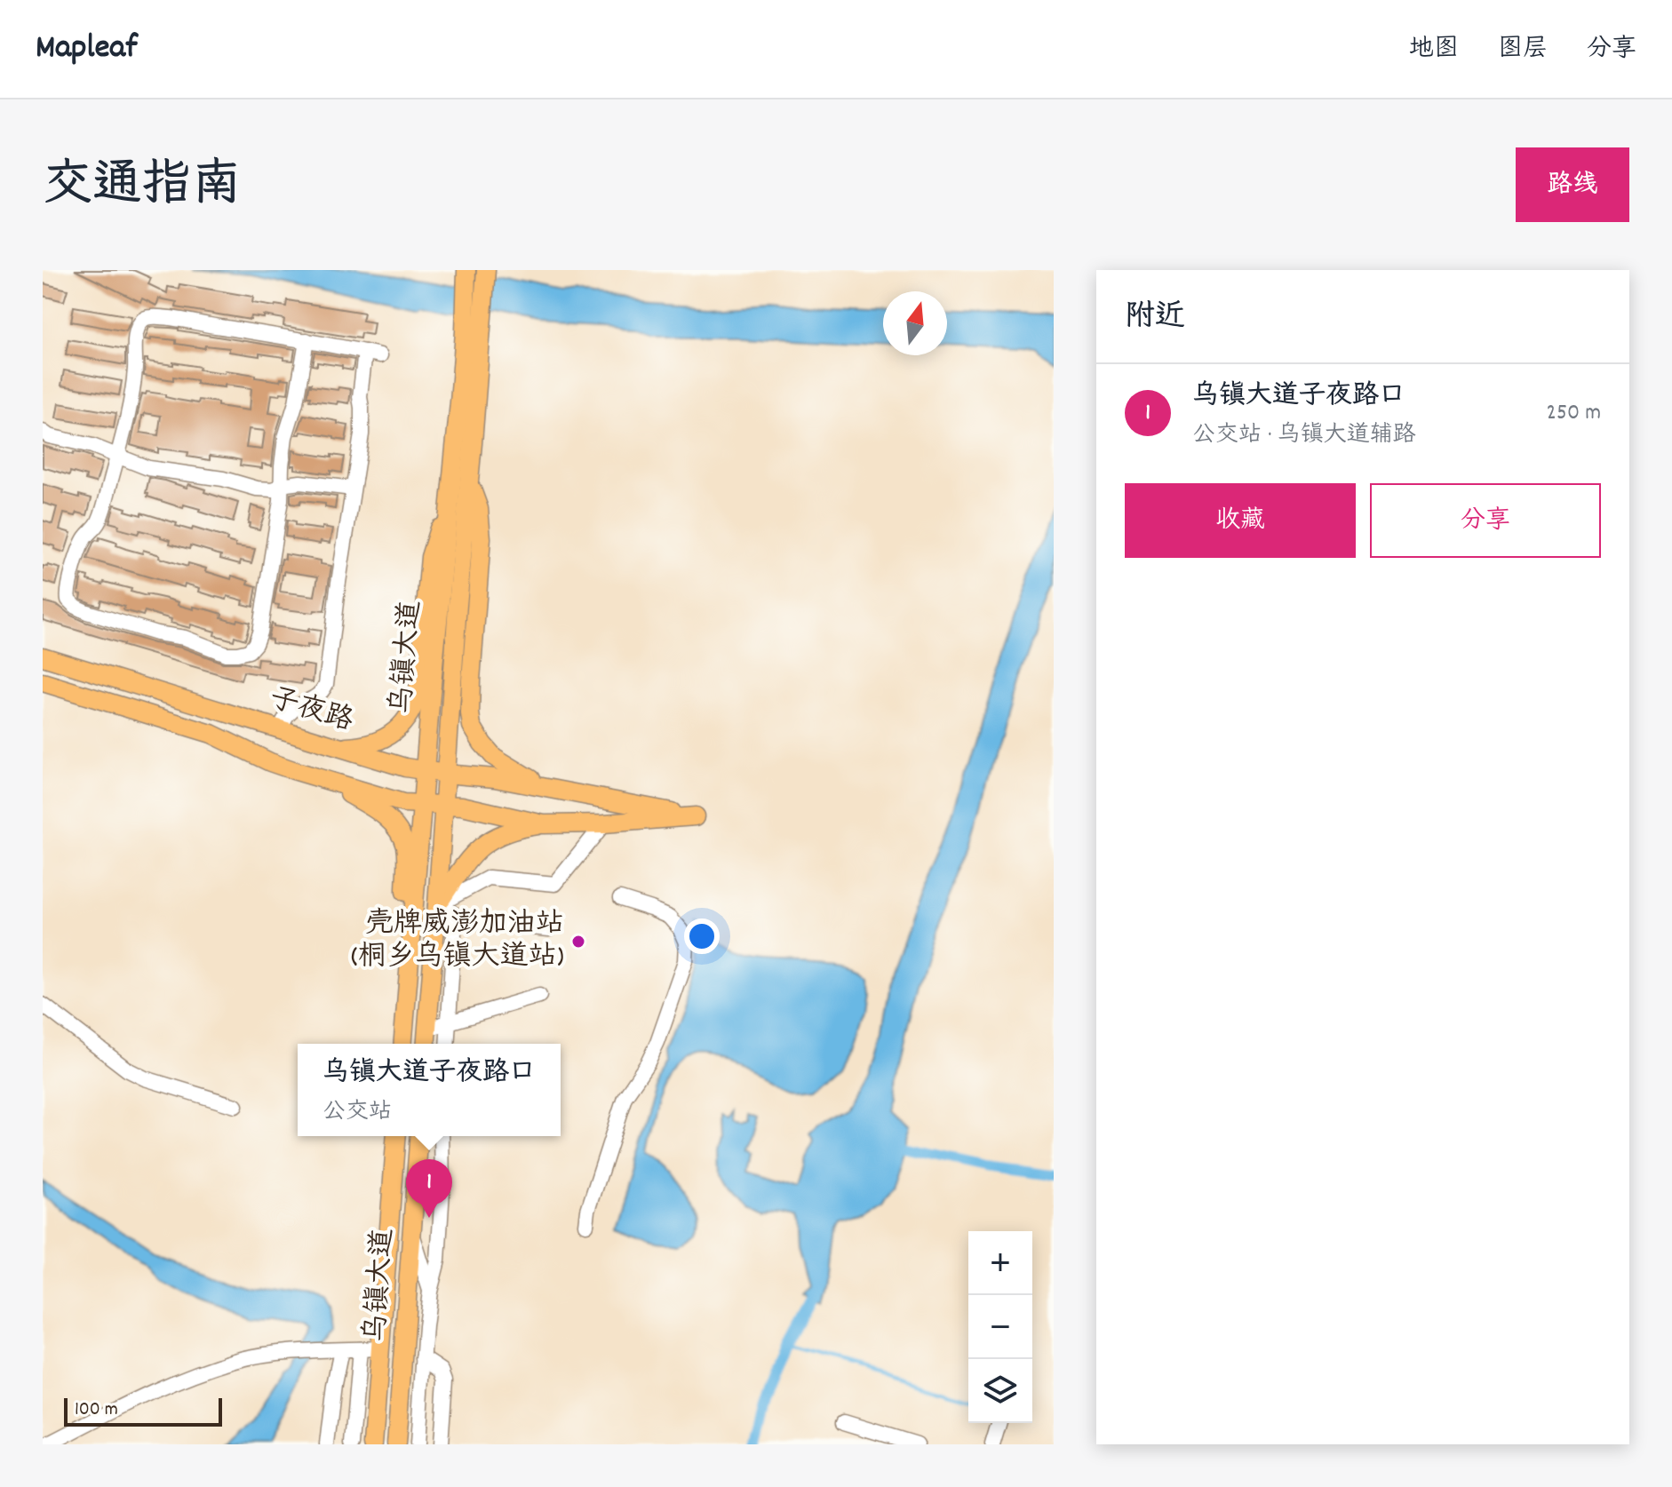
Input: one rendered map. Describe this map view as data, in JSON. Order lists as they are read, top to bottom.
{
  "streets": {
    "main road": ["乌镇大道", "子夜路"]
  },
  "crossings": [
    ["乌镇大道", "子夜路"]
  ],
  "places": ["壳牌威澎加油站 (桐乡乌镇大道站)"],
  "scale_bar": "100 m",
  "north": "top",
  "page": {
    "header": "Mapleaf",
    "nav": ["地图", "图层", "分享"],
    "title": "交通指南",
    "buttons": [
      "路线",
      ["收藏", "分享"]
    ],
    "heading": "附近",
    "list": [
      {
        "mark": "1",
        "name": "乌镇大道子夜路口",
        "note": "公交站 · 乌镇大道辅路",
        "value": "250 m"
      }
    ],
    "popup": ["乌镇大道子夜路口", "公交站"],
    "pins": "1",
    "map_buttons": ["+", "−"],
    "scale": "100 m"
  }
}
